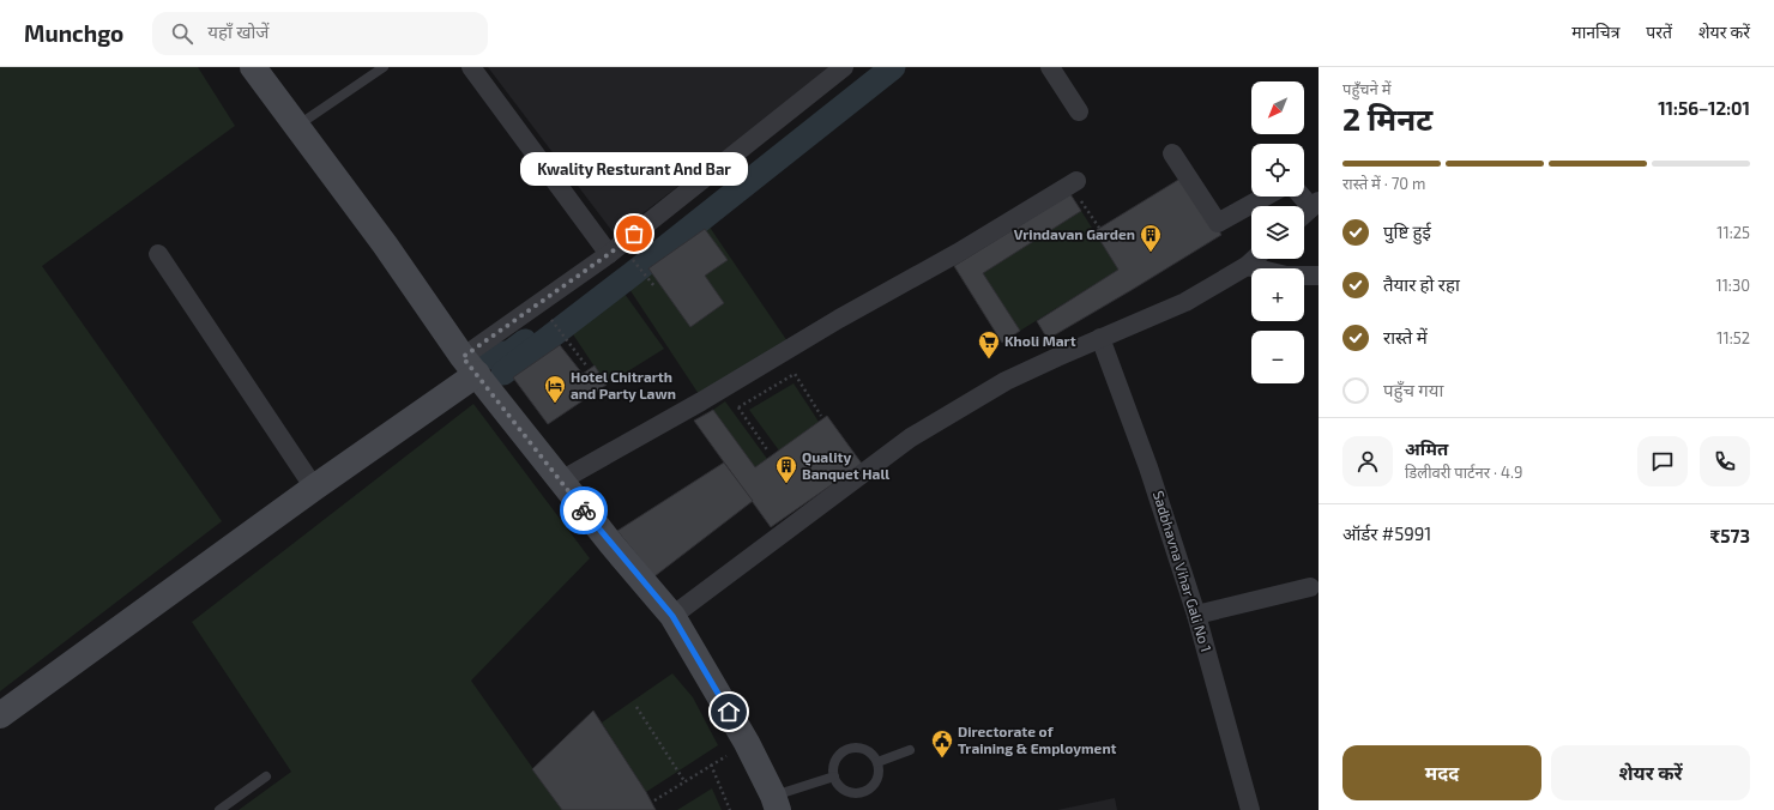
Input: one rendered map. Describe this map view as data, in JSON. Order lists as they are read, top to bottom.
{
  "streets": {
    "street": ["Sadbhavna Vihar Gali No 1"]
  },
  "places": {
    "other": ["Kwality Resturant And Bar"],
    "building": ["Vrindavan Garden", "Quality Banquet Hall"],
    "supermarket": ["Kholi Mart"],
    "hotel": ["Hotel Chitrarth and Party Lawn"],
    "public building": ["Directorate of Training & Employment"]
  },
  "north": "bottom left",
  "page": {
    "header": "Munchgo",
    "search": "यहाँ खोजें",
    "nav": ["मानचित्र", "परतें", "शेयर करें"],
    "heading": ["2 मिनट", "पहुँचने में", "11:56–12:01"],
    "panel": [
      "अमित",
      "डिलीवरी पार्टनर · 4.9",
      "ऑर्डर #5991",
      "₹573"
    ],
    "map_buttons": ["+", "−"],
    "bar": "रास्ते में · 70 m",
    "bubble": "Kwality Resturant And Bar",
    "list": [
      ["पुष्टि हुई", "11:25"],
      ["तैयार हो रहा", "11:30"],
      ["रास्ते में", "11:52"],
      "पहुँच गया"
    ],
    "buttons": ["मदद", "शेयर करें"]
  }
}
